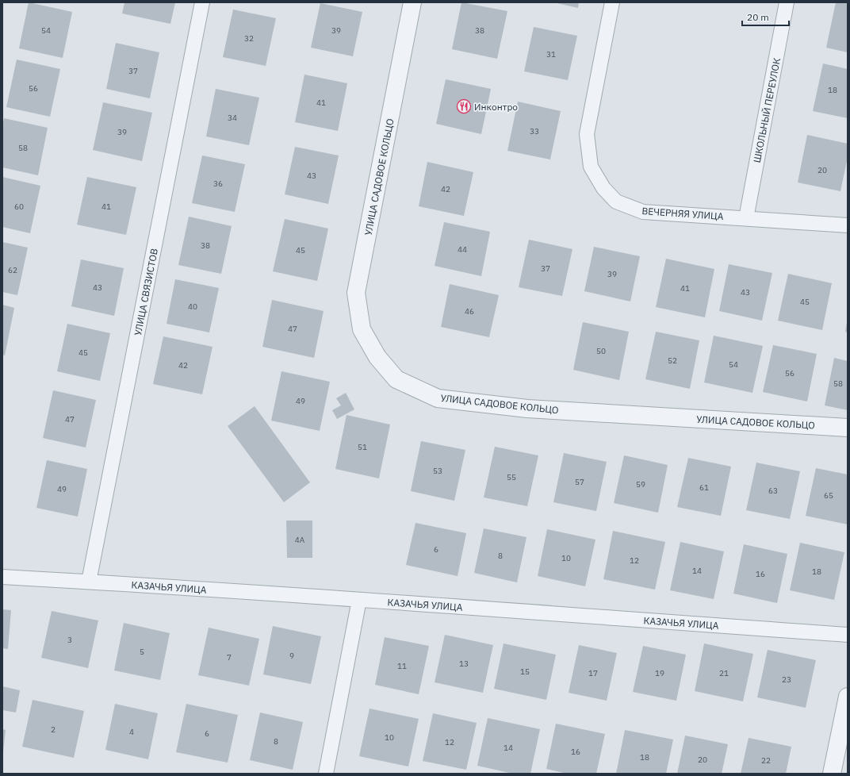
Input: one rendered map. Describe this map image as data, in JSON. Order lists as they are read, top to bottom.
{
  "streets": {
    "street": [
      "ШКОЛЬНЫЙ ПЕРЕУЛОК",
      "УЛИЦА САДОВОЕ КОЛЬЦО",
      "ВЕЧЕРНЯЯ УЛИЦА",
      "УЛИЦА СВЯЗИСТОВ",
      "КАЗАЧЬЯ УЛИЦА"
    ]
  },
  "crossings": [
    ["ШКОЛЬНЫЙ ПЕРЕУЛОК", "ВЕЧЕРНЯЯ УЛИЦА"],
    ["УЛИЦА СВЯЗИСТОВ", "КАЗАЧЬЯ УЛИЦА"]
  ],
  "places": {
    "restaurant": ["Инконтро"]
  },
  "house_numbers": [
    "54",
    "39",
    "38",
    "32",
    "31",
    "37",
    "56",
    "18",
    "41",
    "34",
    "33",
    "39",
    "58",
    "20",
    "43",
    "36",
    "42",
    "60",
    "41",
    "38",
    "44",
    "45",
    "37",
    "62",
    "39",
    "43",
    "41",
    "43",
    "45",
    "40",
    "46",
    "47",
    "50",
    "45",
    "52",
    "54",
    "42",
    "56",
    "58",
    "49",
    "47",
    "51",
    "53",
    "55",
    "57",
    "59",
    "61",
    "49",
    "63",
    "65",
    "4А",
    "6",
    "8",
    "10",
    "12",
    "14",
    "18",
    "16",
    "3",
    "5",
    "9",
    "7",
    "13",
    "11",
    "15",
    "17",
    "19",
    "21",
    "23",
    "2",
    "4",
    "6",
    "10",
    "8",
    "12",
    "14",
    "16",
    "18",
    "20",
    "22"
  ],
  "scale_bar": "20 m"
}
